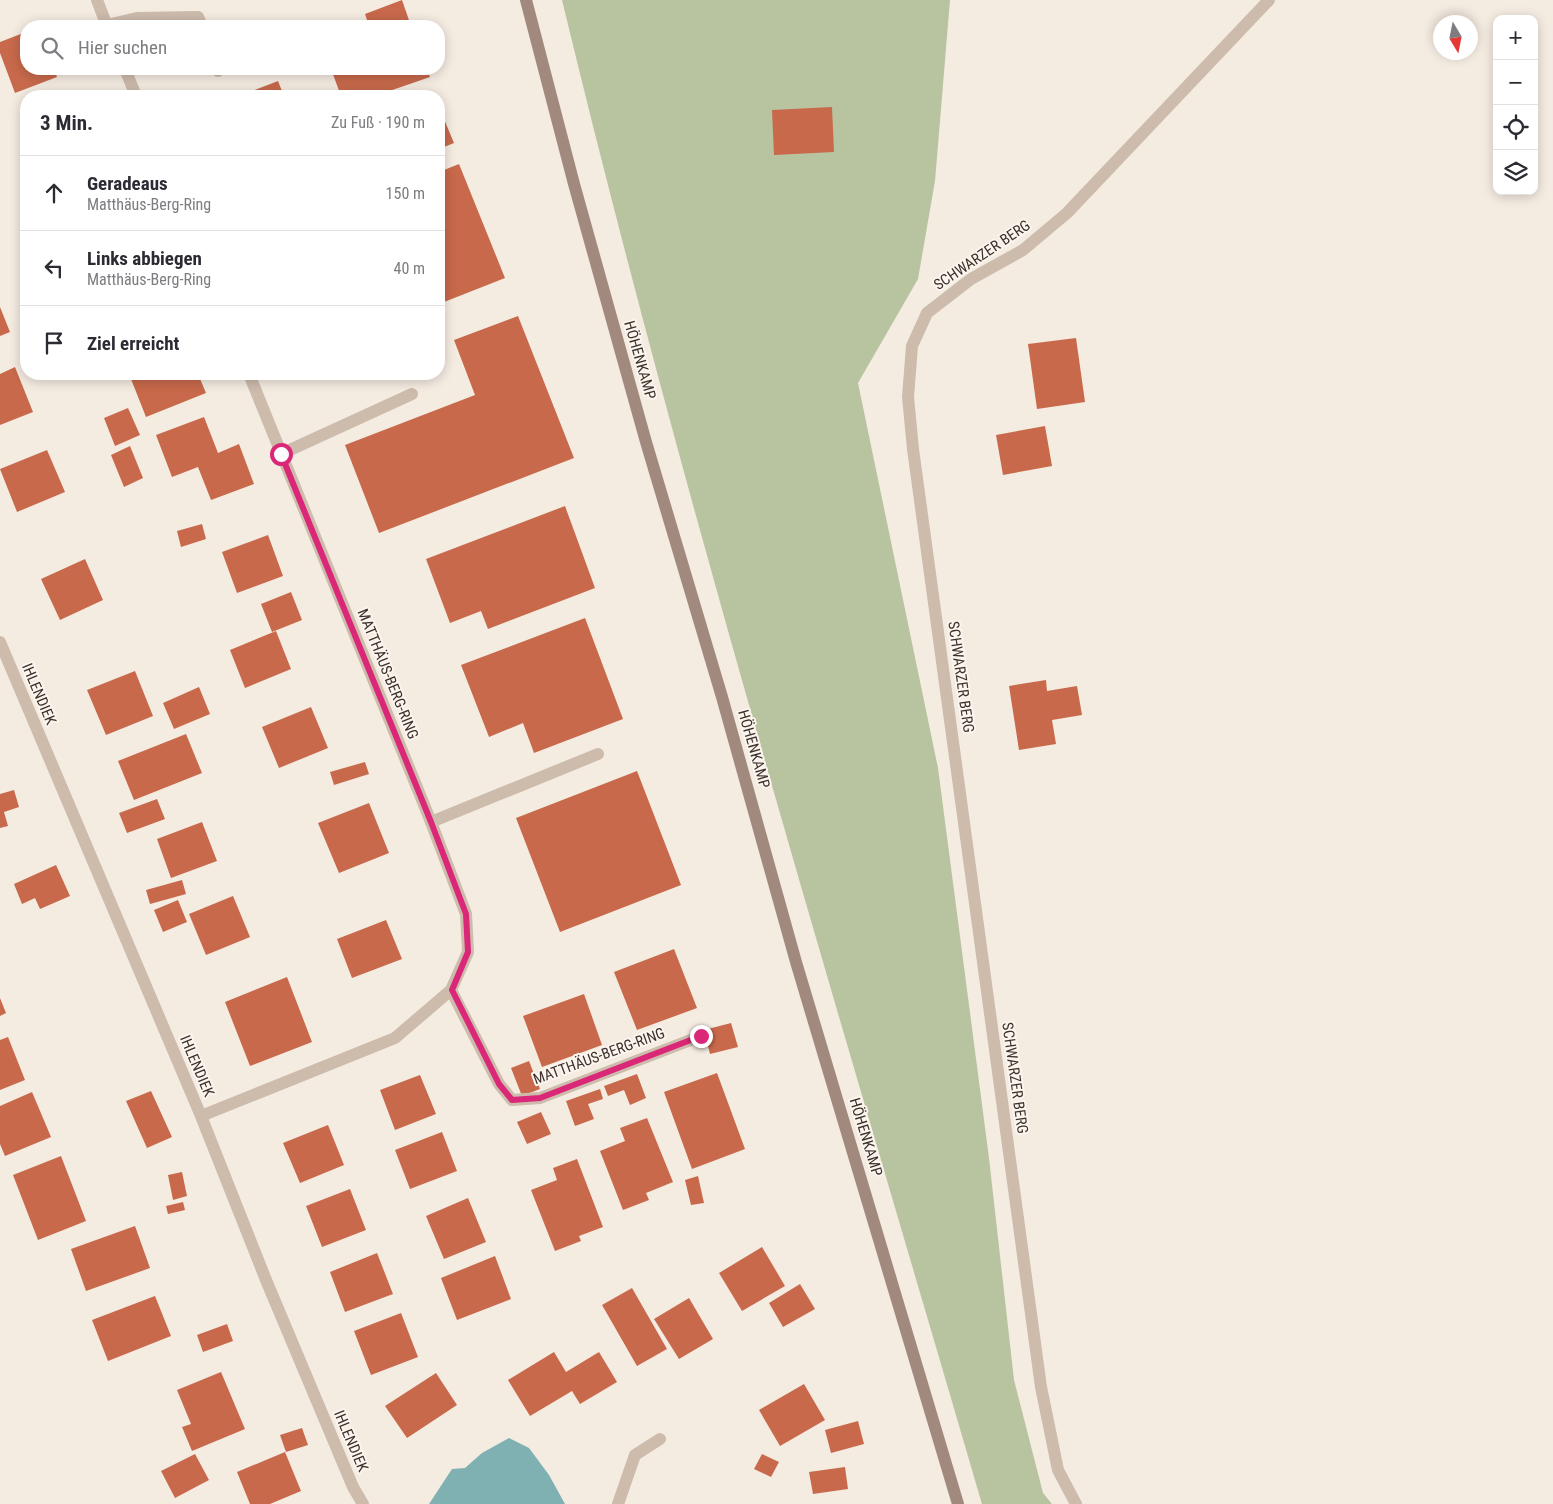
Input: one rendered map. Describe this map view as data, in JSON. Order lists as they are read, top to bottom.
{
  "streets": {
    "main road": ["HÖHENKAMP"],
    "street": ["SCHWARZER BERG", "MATTHÄUS-BERG-RING", "IHLENDIEK"]
  },
  "crossings": [
    ["MATTHÄUS-BERG-RING", "IHLENDIEK"]
  ],
  "north": "bottom",
  "page": {
    "map_buttons": ["+", "−"],
    "search": "Hier suchen",
    "heading": ["3 Min.", "Zu Fuß · 190 m"],
    "list": [
      ["Geradeaus", "Matthäus-Berg-Ring", "150 m"],
      ["Links abbiegen", "Matthäus-Berg-Ring", "40 m"],
      "Ziel erreicht"
    ]
  }
}
